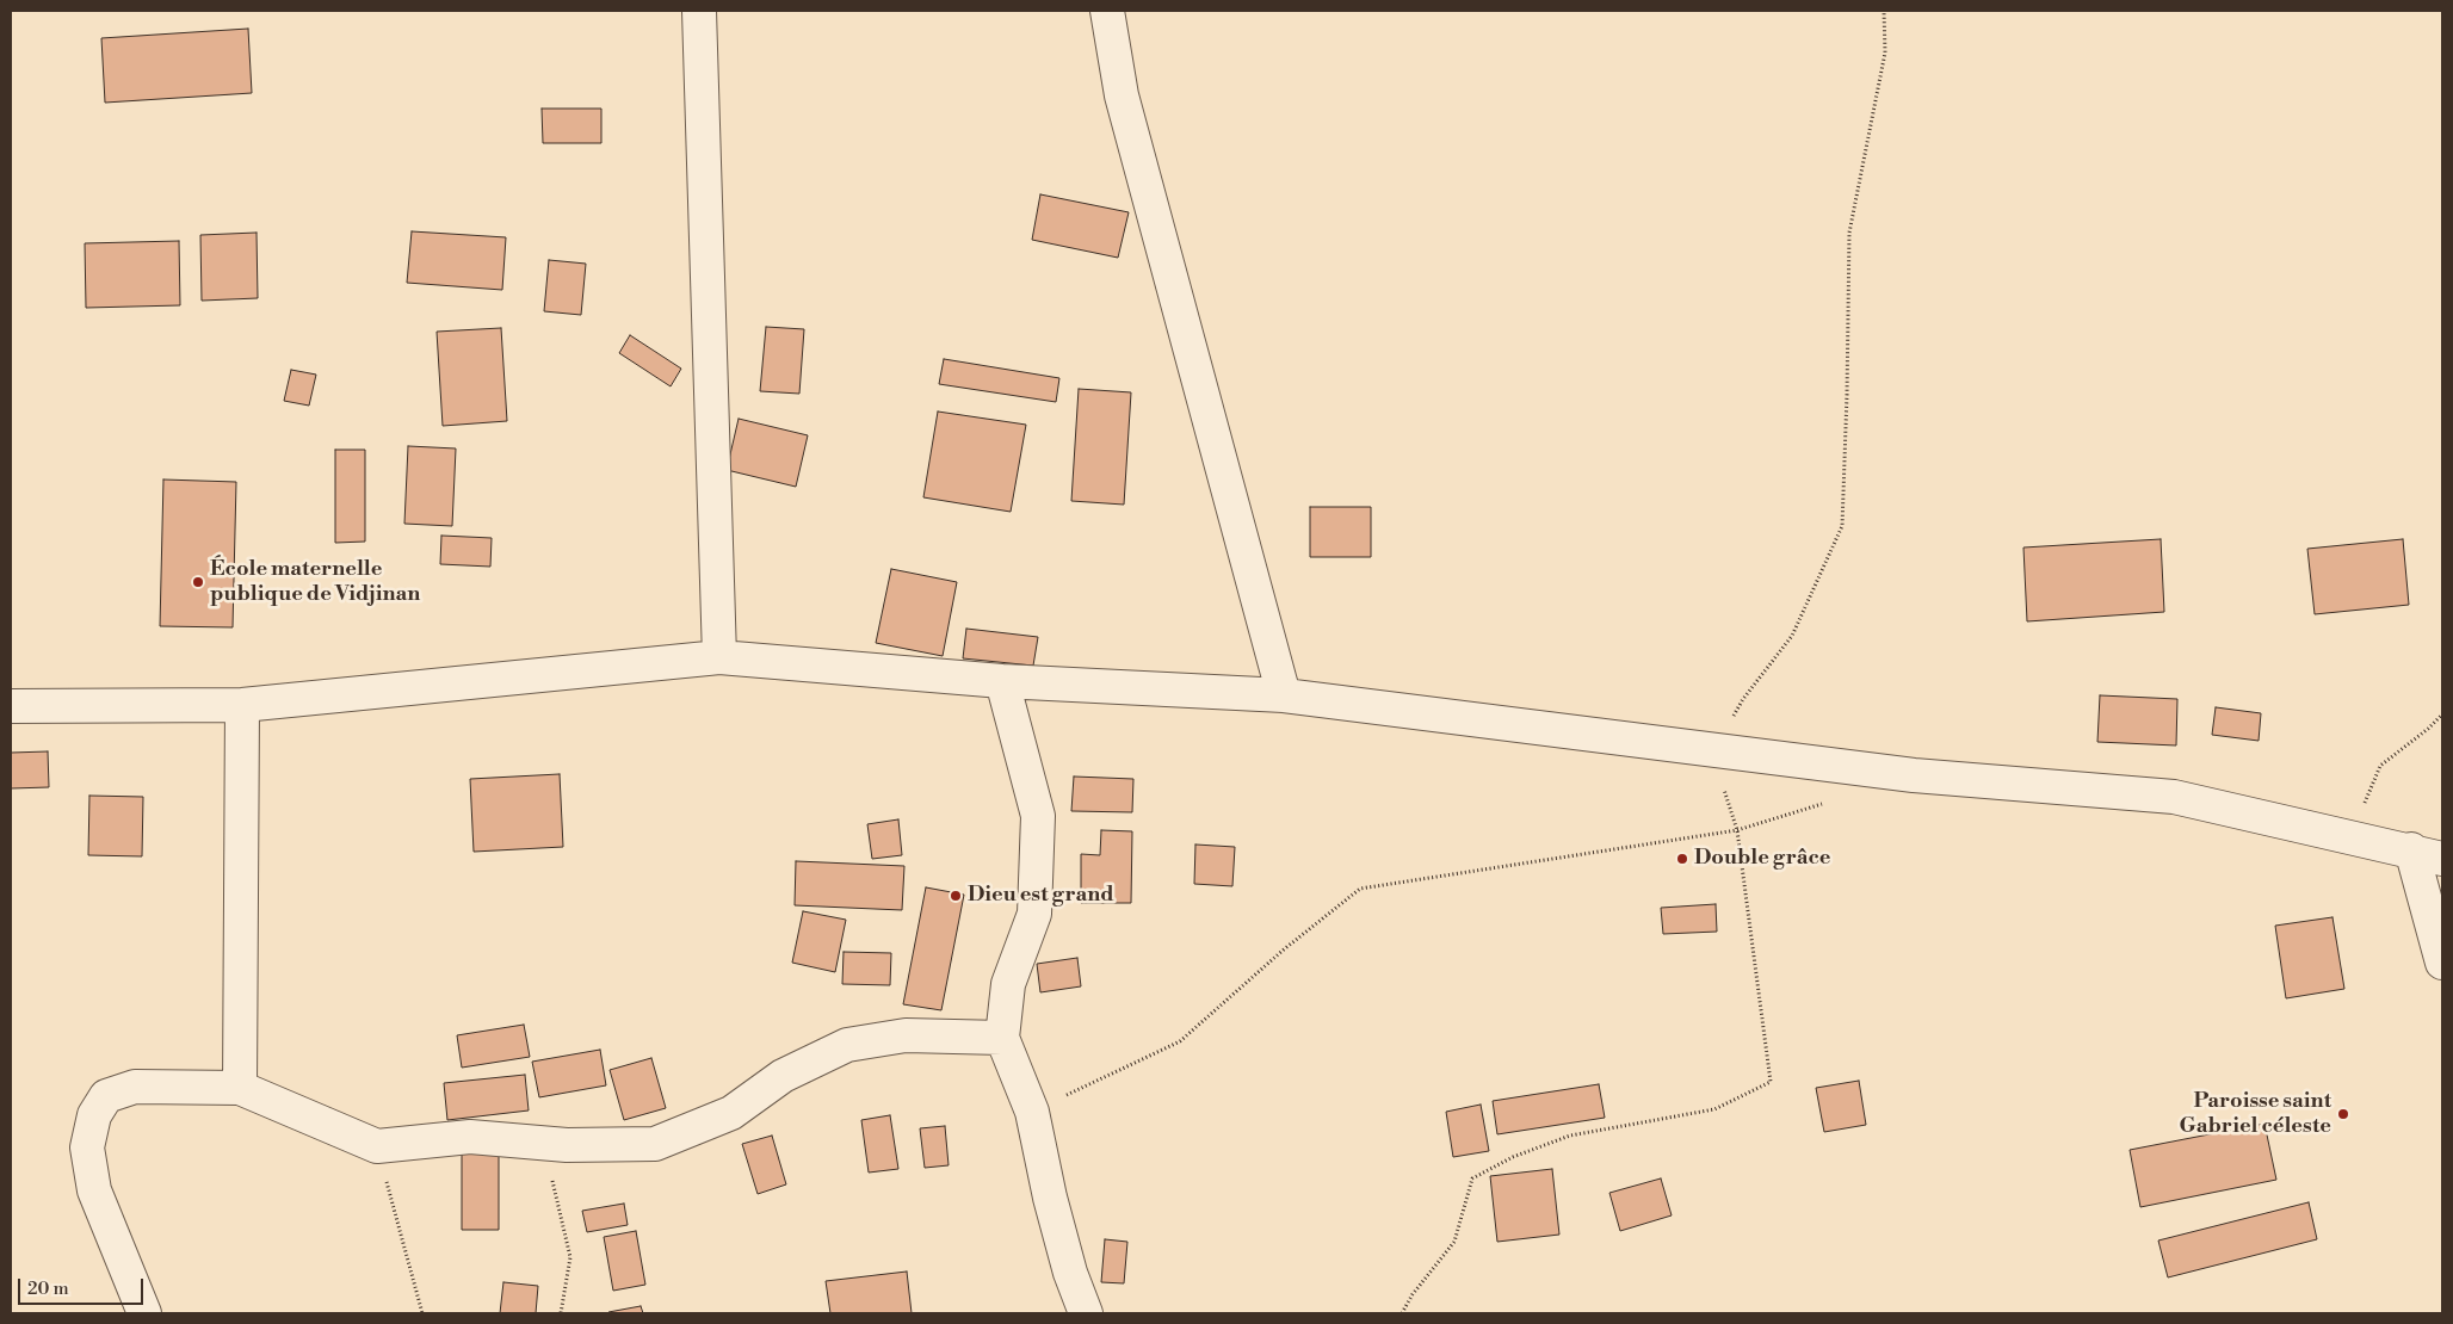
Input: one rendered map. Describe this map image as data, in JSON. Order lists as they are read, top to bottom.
{
  "places": [
    "École maternelle publique de Vidjinan",
    "Double grâce",
    "Dieu est grand",
    "Paroisse saint Gabriel céleste"
  ],
  "scale_bar": "20 m"
}
